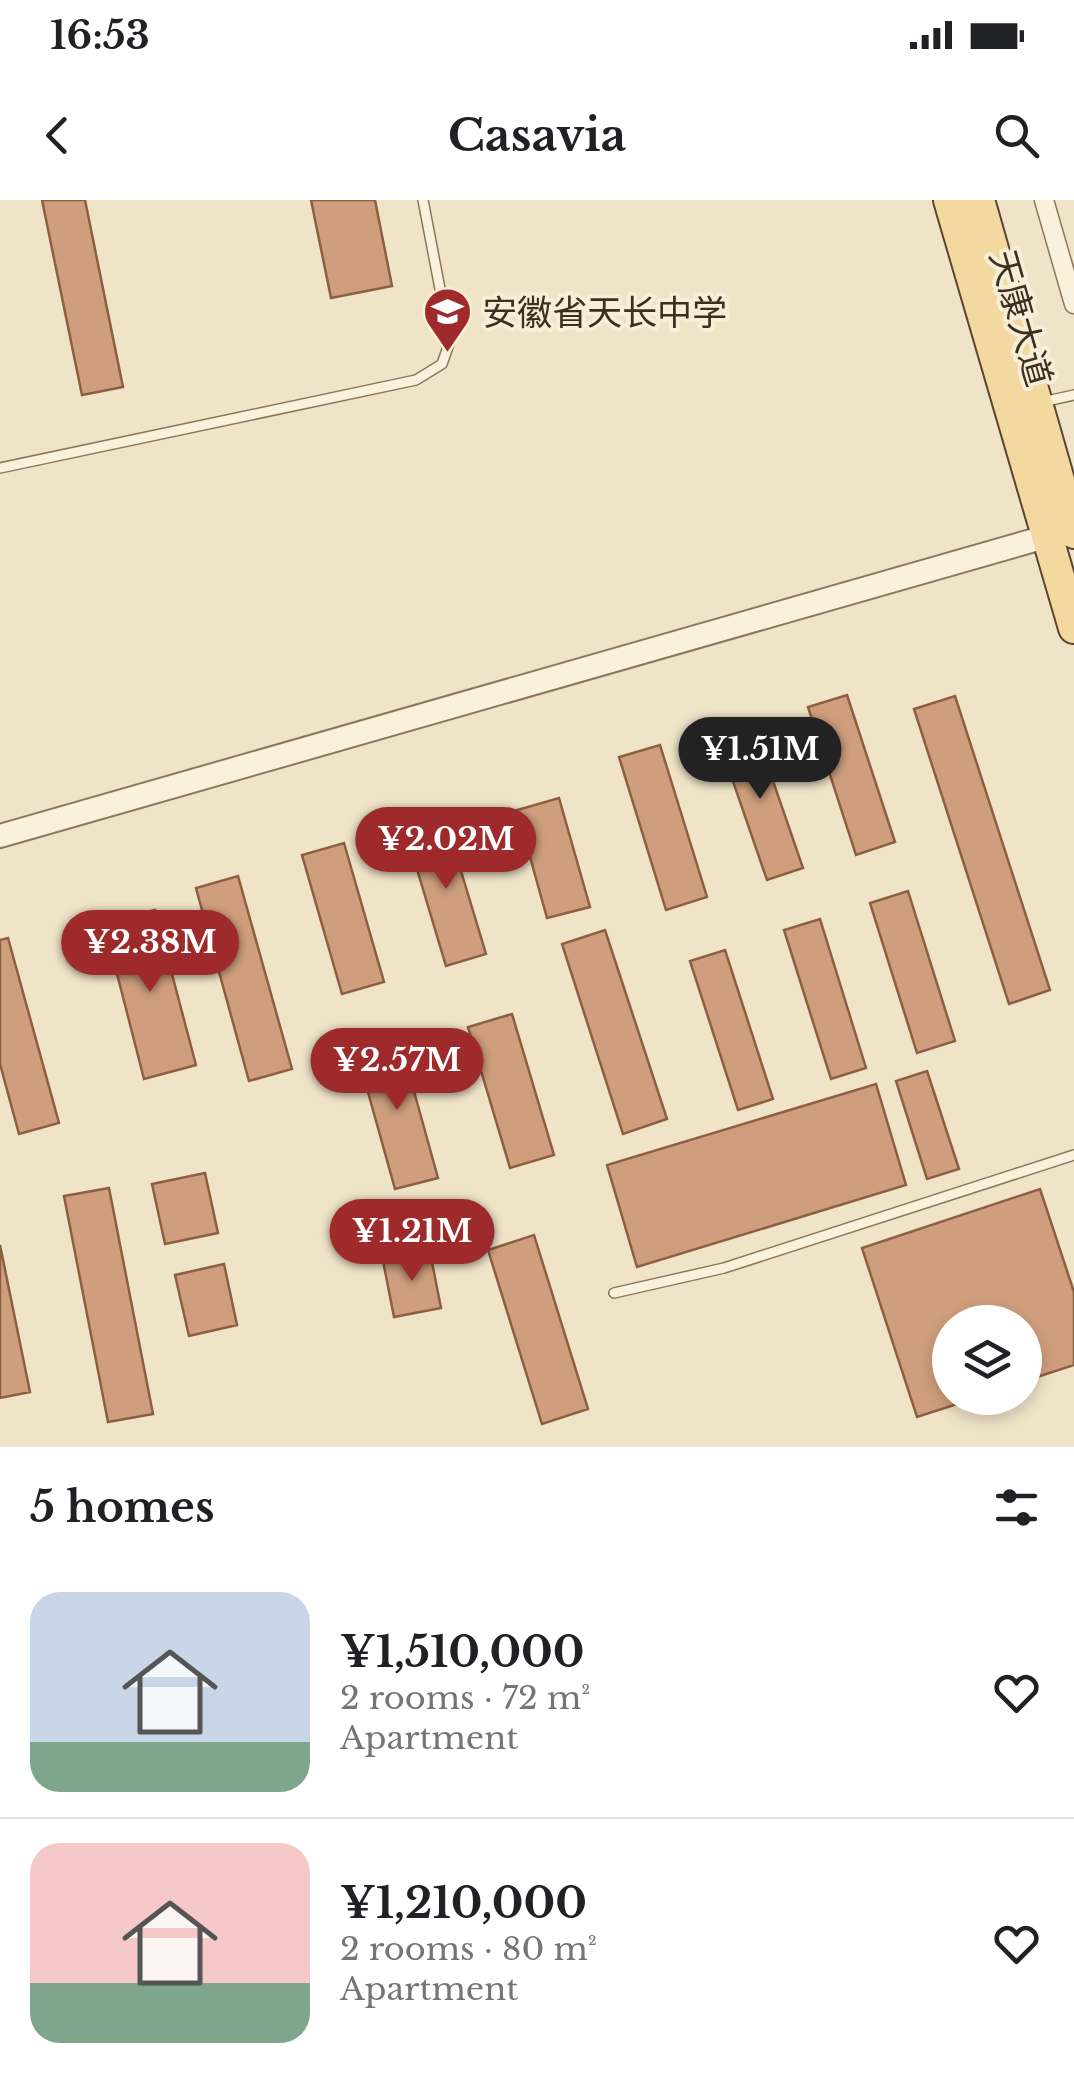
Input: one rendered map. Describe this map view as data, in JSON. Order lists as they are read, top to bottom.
{
  "streets": {
    "main road": ["天康大道"]
  },
  "places": {
    "school or university": ["安徽省天长中学"]
  },
  "page": {
    "status": "16:53",
    "header": "Casavia",
    "price": [
      "¥1.51M",
      "¥2.02M",
      "¥2.38M",
      "¥2.57M",
      "¥1.21M"
    ],
    "heading": "5 homes",
    "list": [
      {
        "name": "¥1,510,000",
        "note": "2 rooms · 72 m² · Apartment"
      },
      {
        "name": "¥1,210,000",
        "note": "2 rooms · 80 m² · Apartment"
      }
    ]
  }
}
